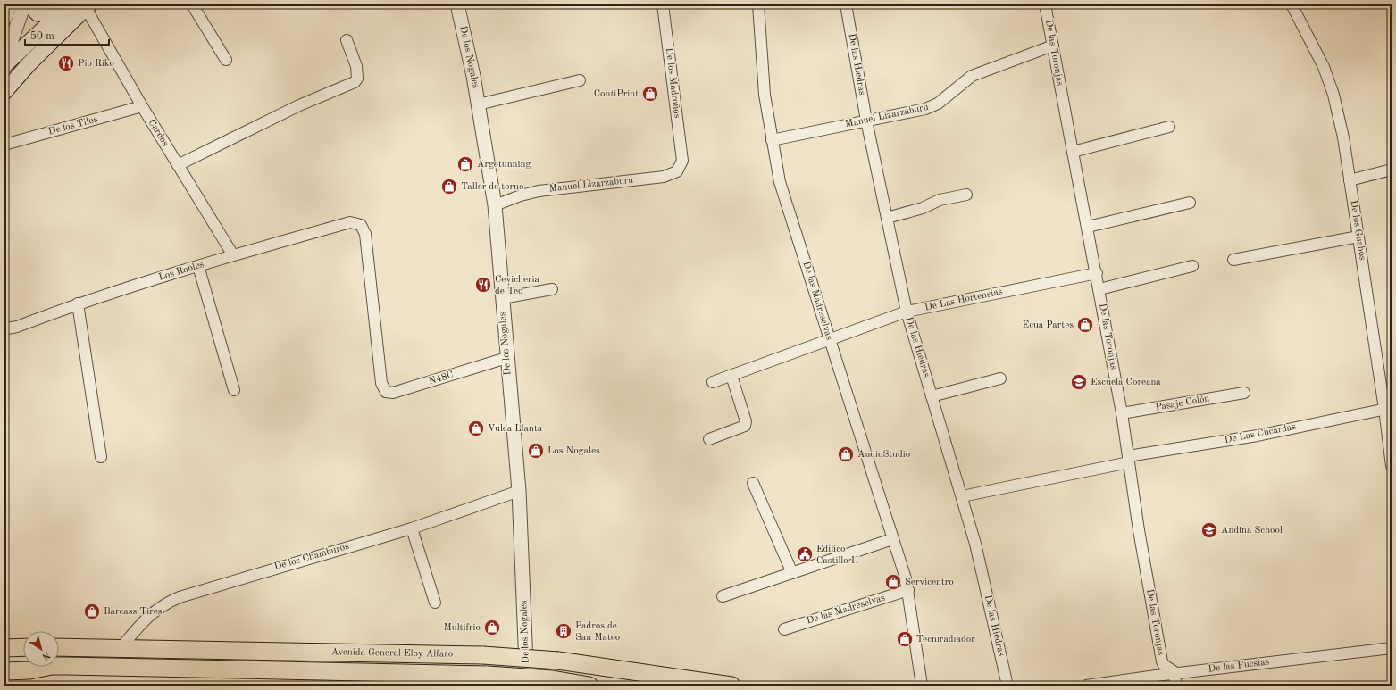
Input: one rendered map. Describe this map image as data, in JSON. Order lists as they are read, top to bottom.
{
  "streets": {
    "main road": ["Avenida General Eloy Alfaro"],
    "street": [
      "De las Toronjas",
      "De los Nogales",
      "De las Hiedras",
      "De los Madroños",
      "Manuel Lizarzaburu",
      "De los Tilos",
      "Cardos",
      "De los Guabos",
      "Los Robles",
      "De Las Hortensias",
      "De las Madreselvas",
      "N48C",
      "Pasaje Colón",
      "De Las Cucardas",
      "De los Chamburos",
      "De las Fucsias"
    ]
  },
  "crossings": [
    ["De las Toronjas", "Manuel Lizarzaburu"],
    ["De las Toronjas", "De Las Hortensias"],
    ["De las Toronjas", "Pasaje Colón"],
    ["De las Toronjas", "De Las Cucardas"],
    ["De las Toronjas", "De las Fucsias"],
    ["De los Nogales", "Manuel Lizarzaburu"],
    ["De los Nogales", "N48C"],
    ["De los Nogales", "De los Chamburos"],
    ["De las Hiedras", "Manuel Lizarzaburu"],
    ["De las Hiedras", "De Las Hortensias"],
    ["De las Hiedras", "De Las Cucardas"],
    ["De los Madroños", "Manuel Lizarzaburu"],
    ["Manuel Lizarzaburu", "De las Madreselvas"],
    ["De los Tilos", "Cardos"],
    ["Cardos", "Los Robles"],
    ["De los Guabos", "De Las Cucardas"],
    ["Los Robles", "N48C"],
    ["De Las Hortensias", "De las Madreselvas"],
    ["De los Chamburos", "Avenida General Eloy Alfaro"]
  ],
  "places": {
    "restaurant": ["Pio Riko", "Cevicheria de Teo"],
    "shop": [
      "ContiPrint",
      "Argetunning",
      "Taller de torno",
      "Ecua Partes",
      "Vulca Llanta",
      "Los Nogales",
      "AudioStudio",
      "Servicentro",
      "Barcass Tires",
      "Multifrio",
      "Tecniradiador"
    ],
    "school or university": ["Escuela Coreana", "Andina School"],
    "public building": ["Edifico Castillo II"],
    "building": ["Padros de San Mateo"]
  },
  "scale_bar": "50 m",
  "north": "bottom right"
}
